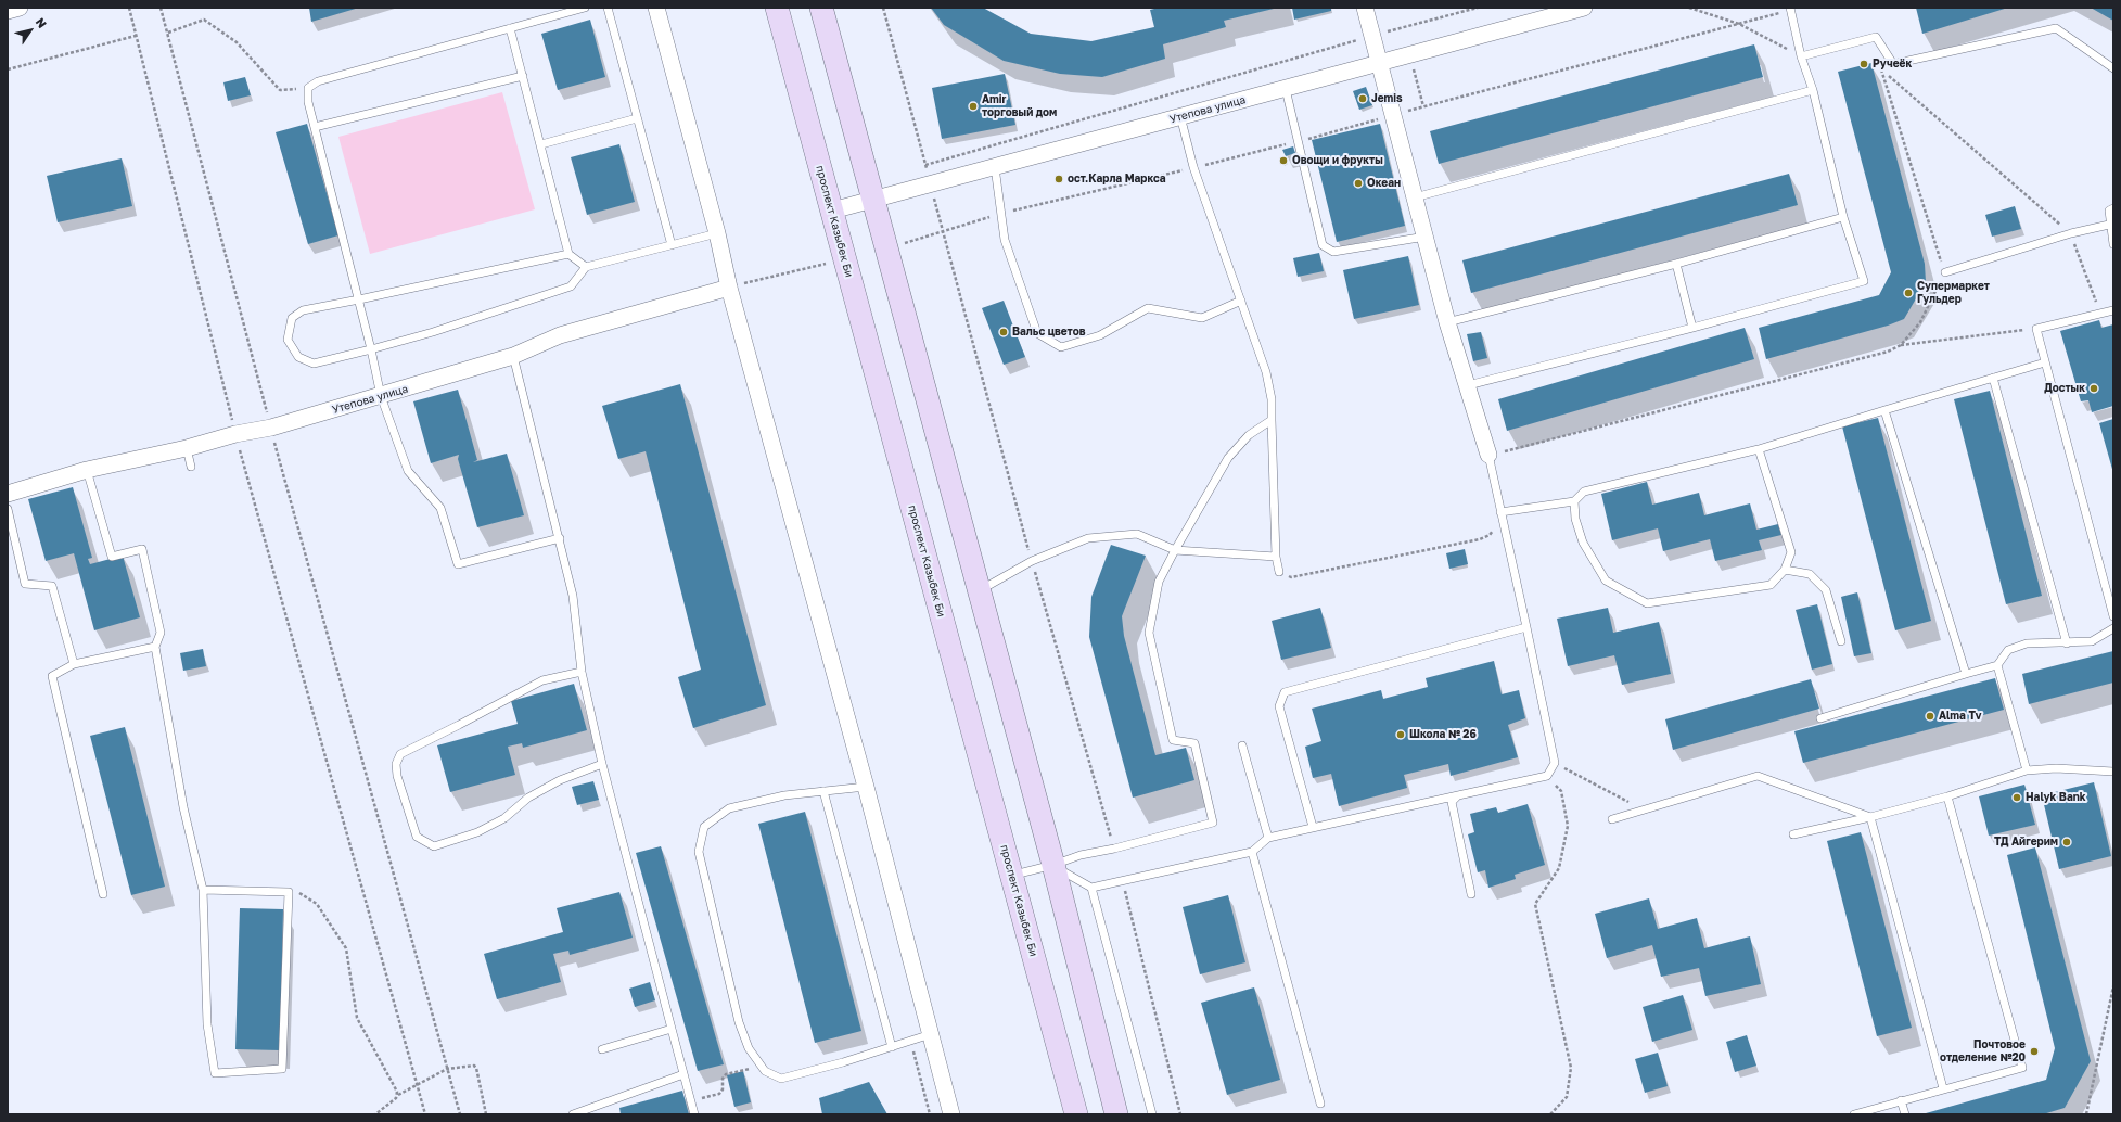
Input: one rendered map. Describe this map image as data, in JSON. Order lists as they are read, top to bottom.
{
  "streets": {
    "street": ["Утепова улица", "проспект Казыбек Би"]
  },
  "crossings": [
    ["Утепова улица", "проспект Казыбек Би"]
  ],
  "places": [
    "Ручеёк",
    "Jemis",
    "Amir торговый дом",
    "Овощи и фрукты",
    "ост.Карла Маркса",
    "Океан",
    "Супермаркет Гульдер",
    "Вальс цветов",
    "Достык",
    "Alma Tv",
    "Школа № 26",
    "Halyk Bank",
    "ТД Айгерим",
    "Почтовое отделение №20"
  ],
  "north": "top right"
}
